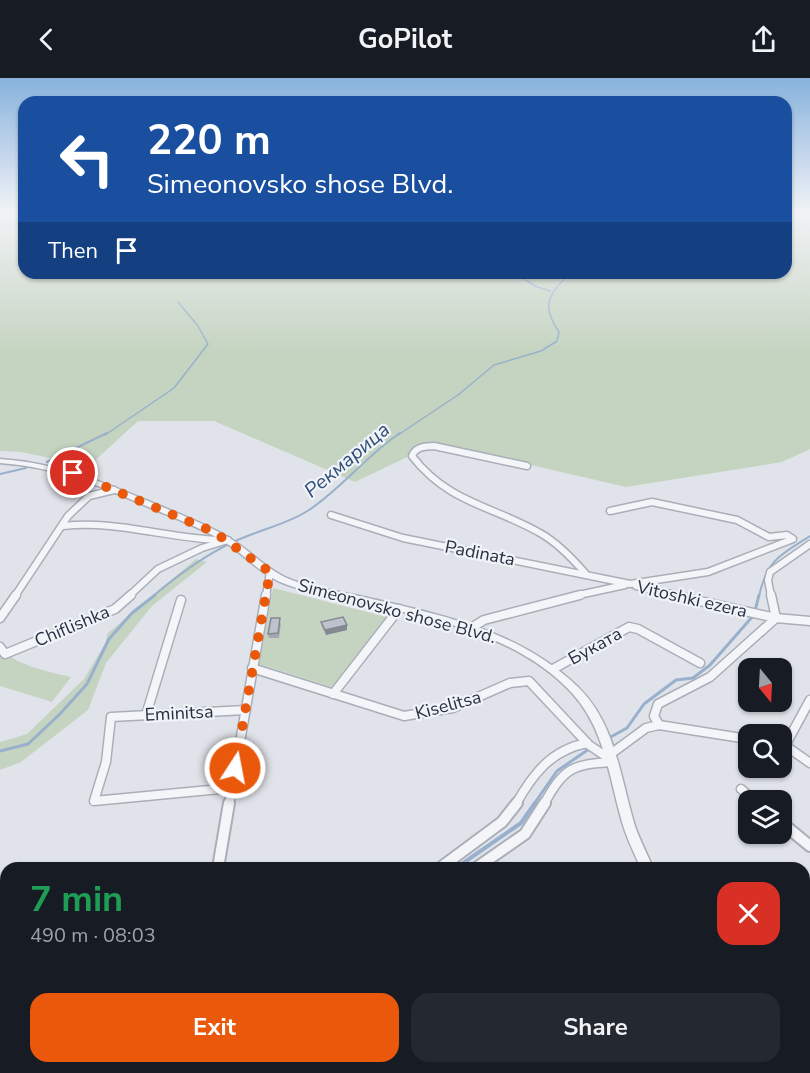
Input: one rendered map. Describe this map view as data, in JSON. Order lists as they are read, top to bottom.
{
  "streets": {
    "street": [
      "Padinata",
      "Vitoshki ezera",
      "Simeonovsko shose Blvd.",
      "Chiflishka",
      "Буката",
      "Kiselitsa",
      "Eminitsa"
    ]
  },
  "crossings": [
    ["Padinata", "Vitoshki ezera"],
    ["Vitoshki ezera", "Simeonovsko shose Blvd."],
    ["Simeonovsko shose Blvd.", "Chiflishka"],
    ["Simeonovsko shose Blvd.", "Буката"],
    ["Simeonovsko shose Blvd.", "Kiselitsa"]
  ],
  "water": ["Рекмарица"],
  "north": "bottom",
  "page": {
    "header": "GoPilot",
    "turn": ["220 m", "Simeonovsko shose Blvd."],
    "then": "Then",
    "heading": ["7 min", "490 m · 08:03"],
    "buttons": ["Exit", "Share"]
  }
}
